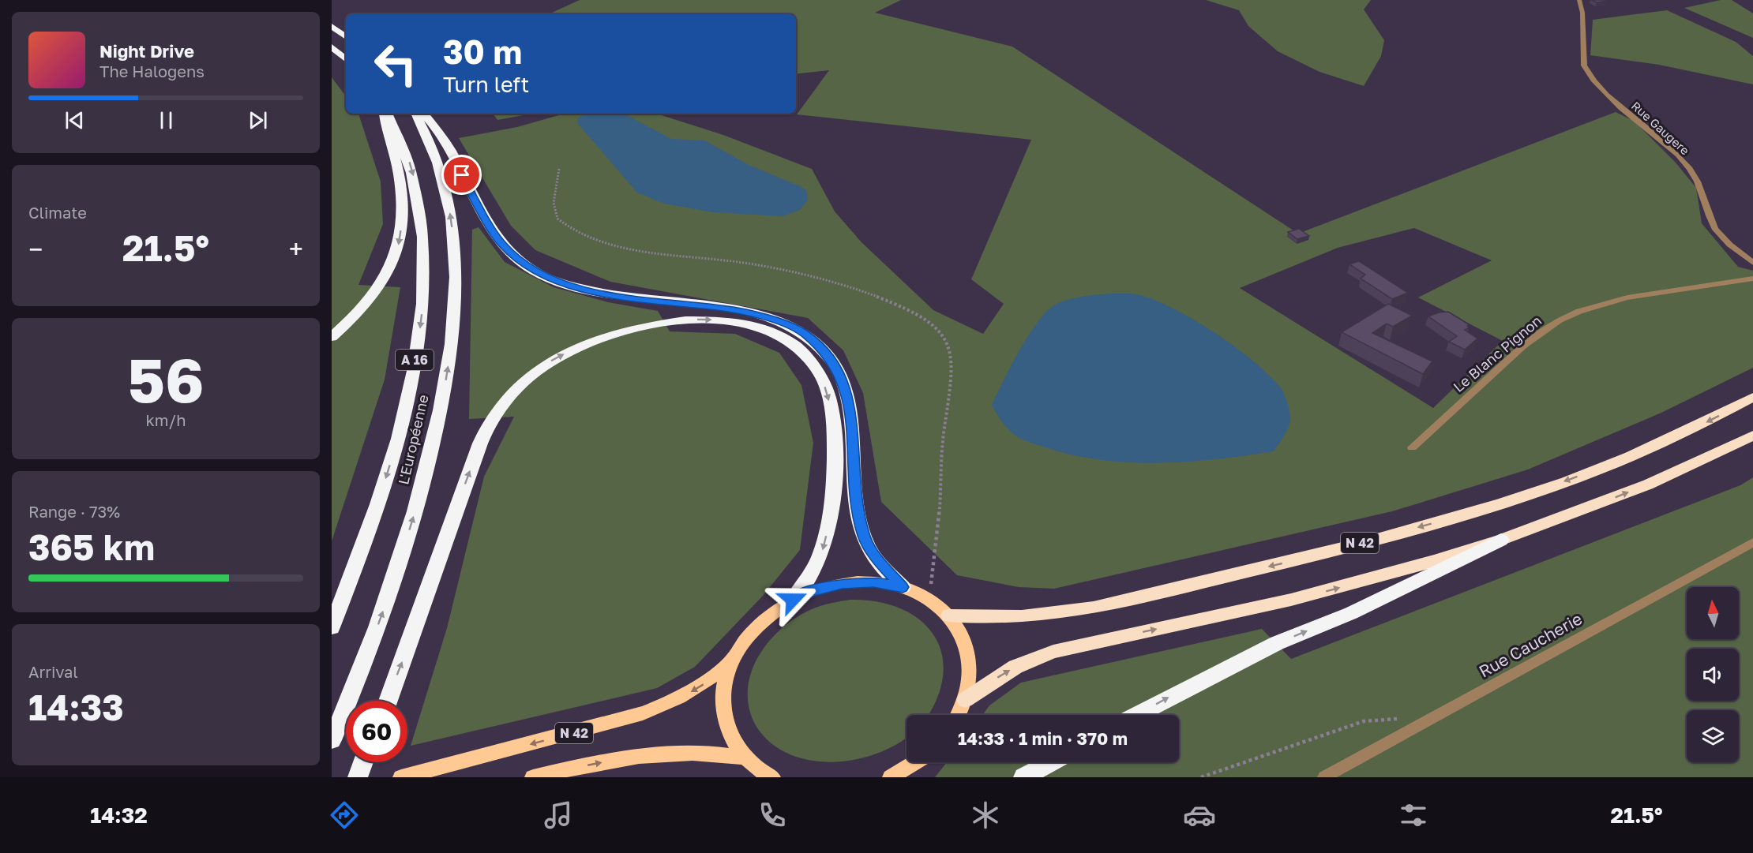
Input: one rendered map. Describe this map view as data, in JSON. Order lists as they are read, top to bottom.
{
  "streets": {
    "highway": ["A 16", "L'Européenne", "N 42"],
    "street": ["Rue Gaugere", "Le Blanc Pignon", "Rue Caucherie"]
  },
  "north": "top",
  "page": {
    "turn": ["30 m", "Turn left"],
    "song": ["Night Drive", "The Halogens"],
    "tile": [
      "Climate",
      ["56", "km/h"],
      ["Range · 73%", "365 km"],
      ["Arrival", "14:33"]
    ],
    "heat": ["−", "21.5°", "+"],
    "limit": "60",
    "trip": "14:33 · 1 min · 370 m",
    "tabs": ["14:32", "21.5°"]
  }
}
